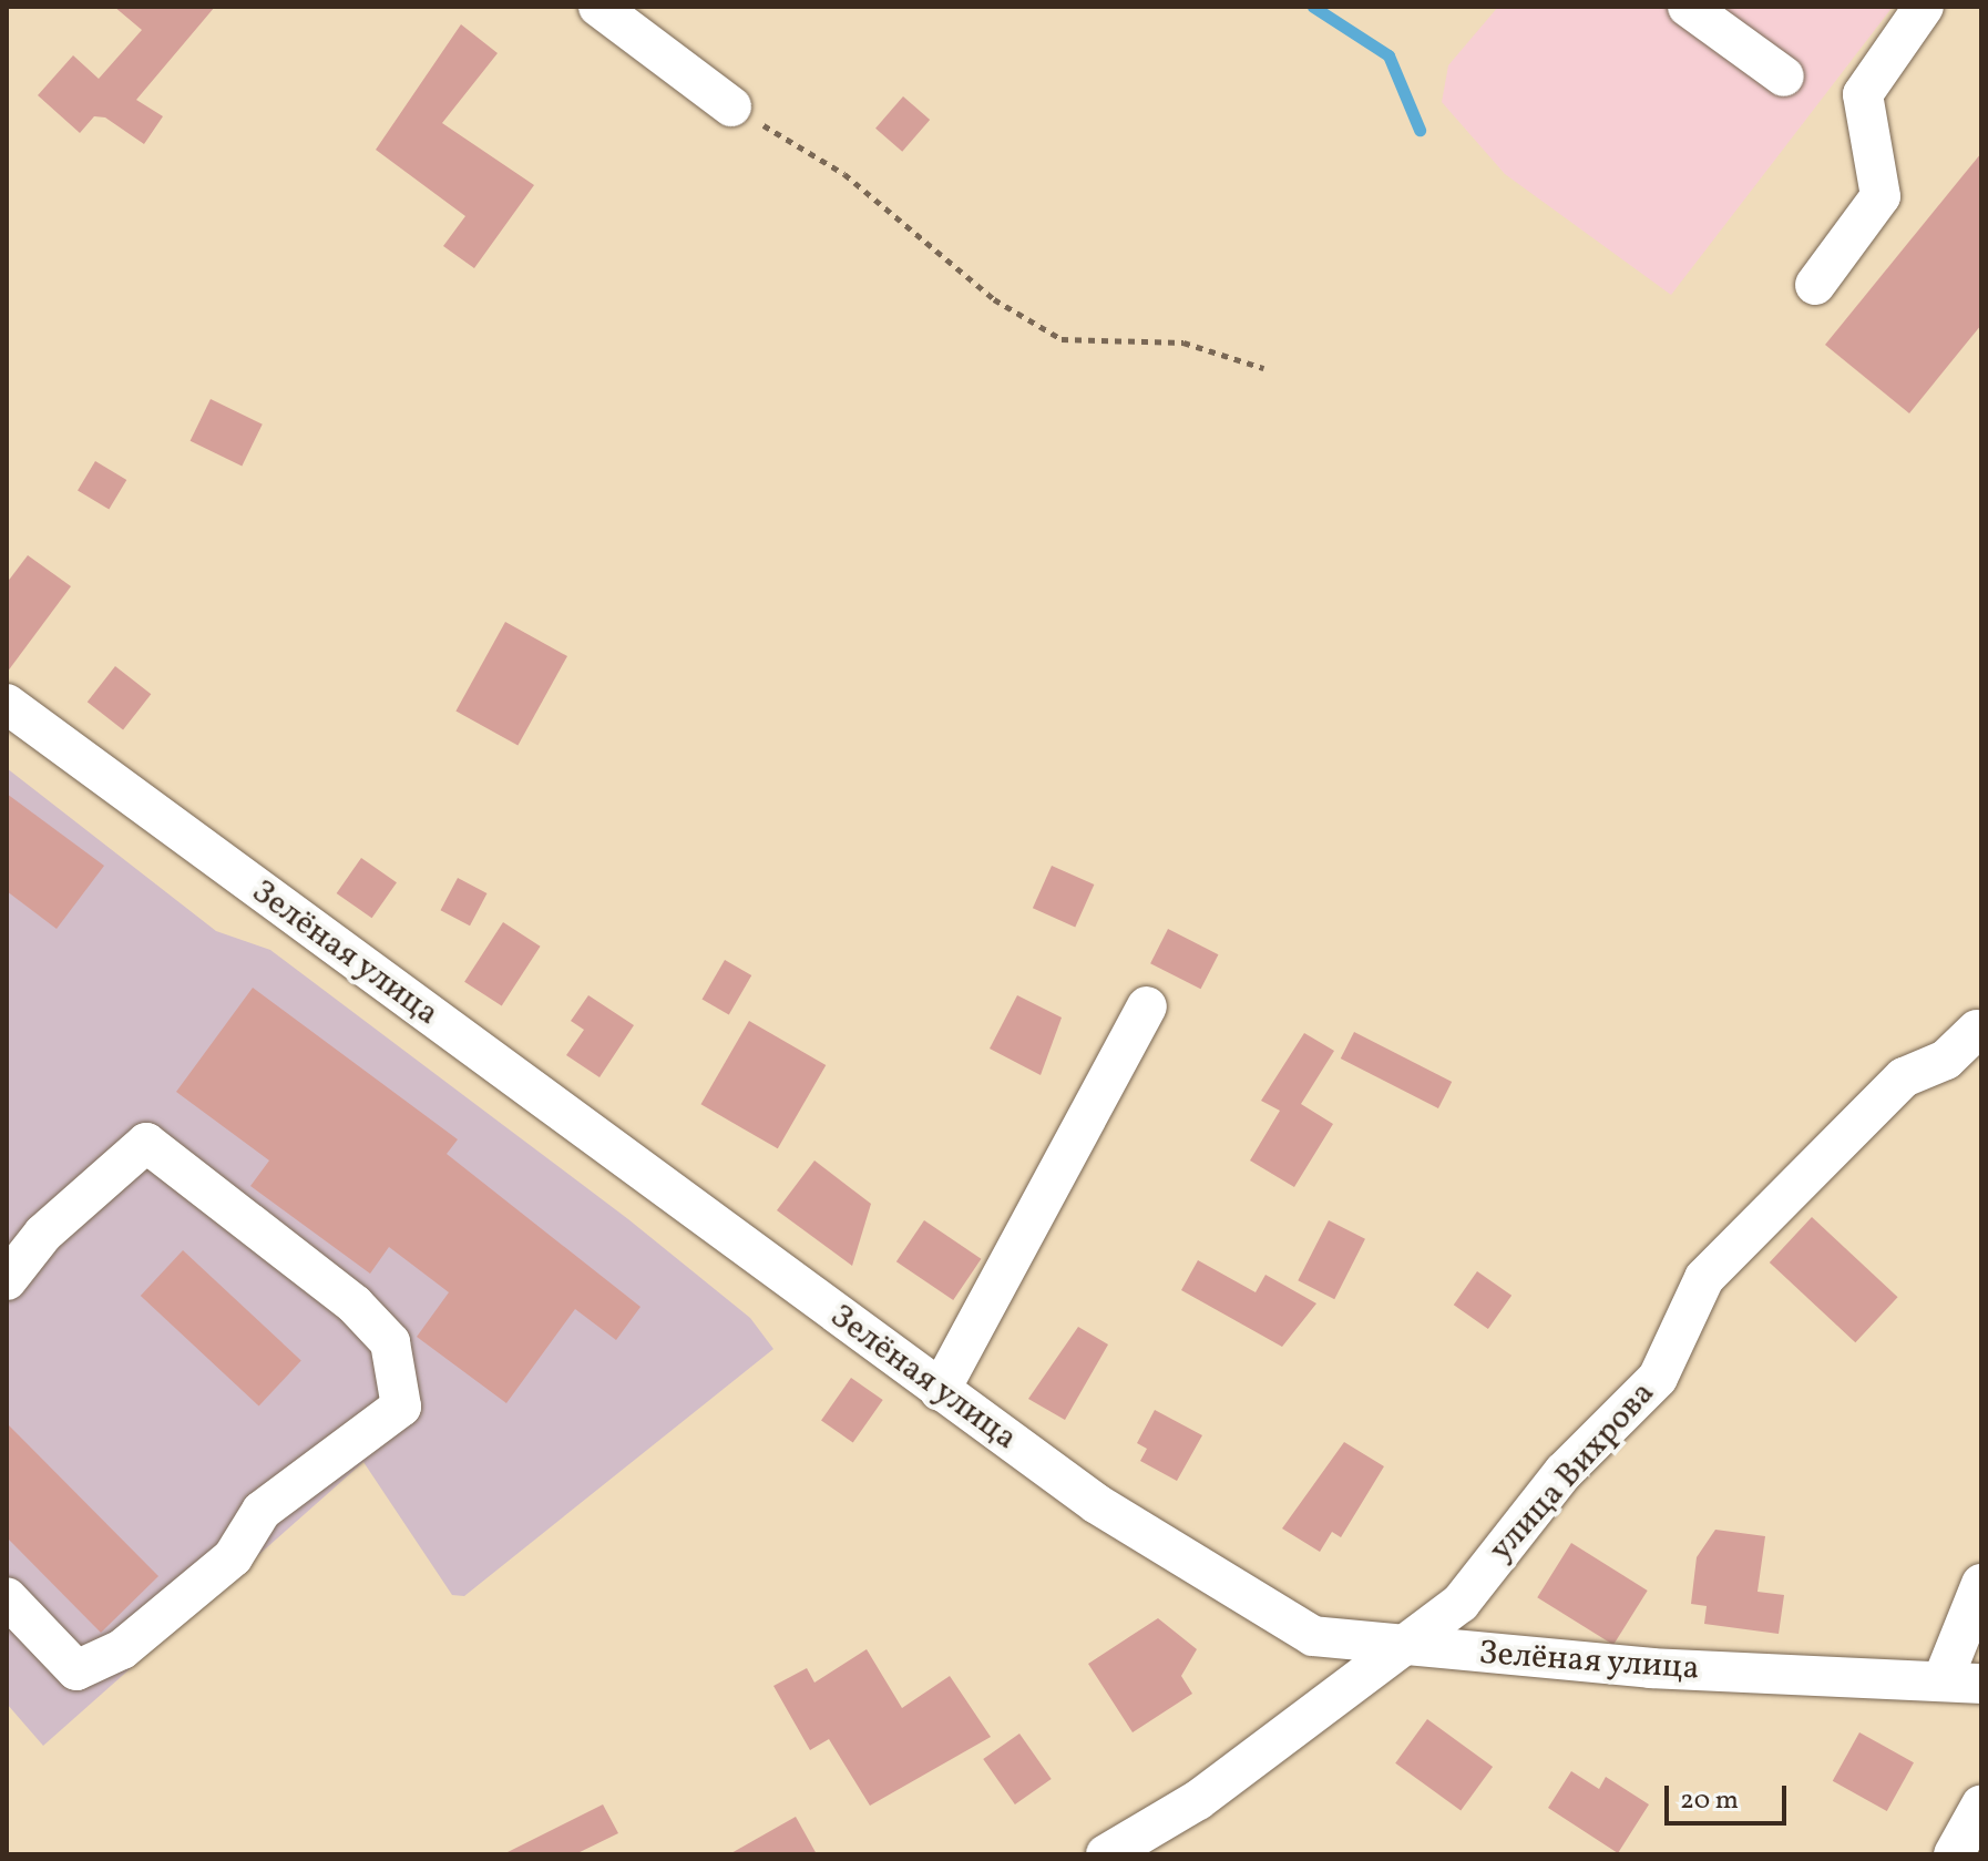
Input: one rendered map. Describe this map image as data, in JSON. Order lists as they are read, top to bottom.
{
  "streets": {
    "street": ["Зелёная улица", "улица Вихрова"]
  },
  "crossings": [
    ["Зелёная улица", "улица Вихрова"]
  ],
  "scale_bar": "20 m"
}
